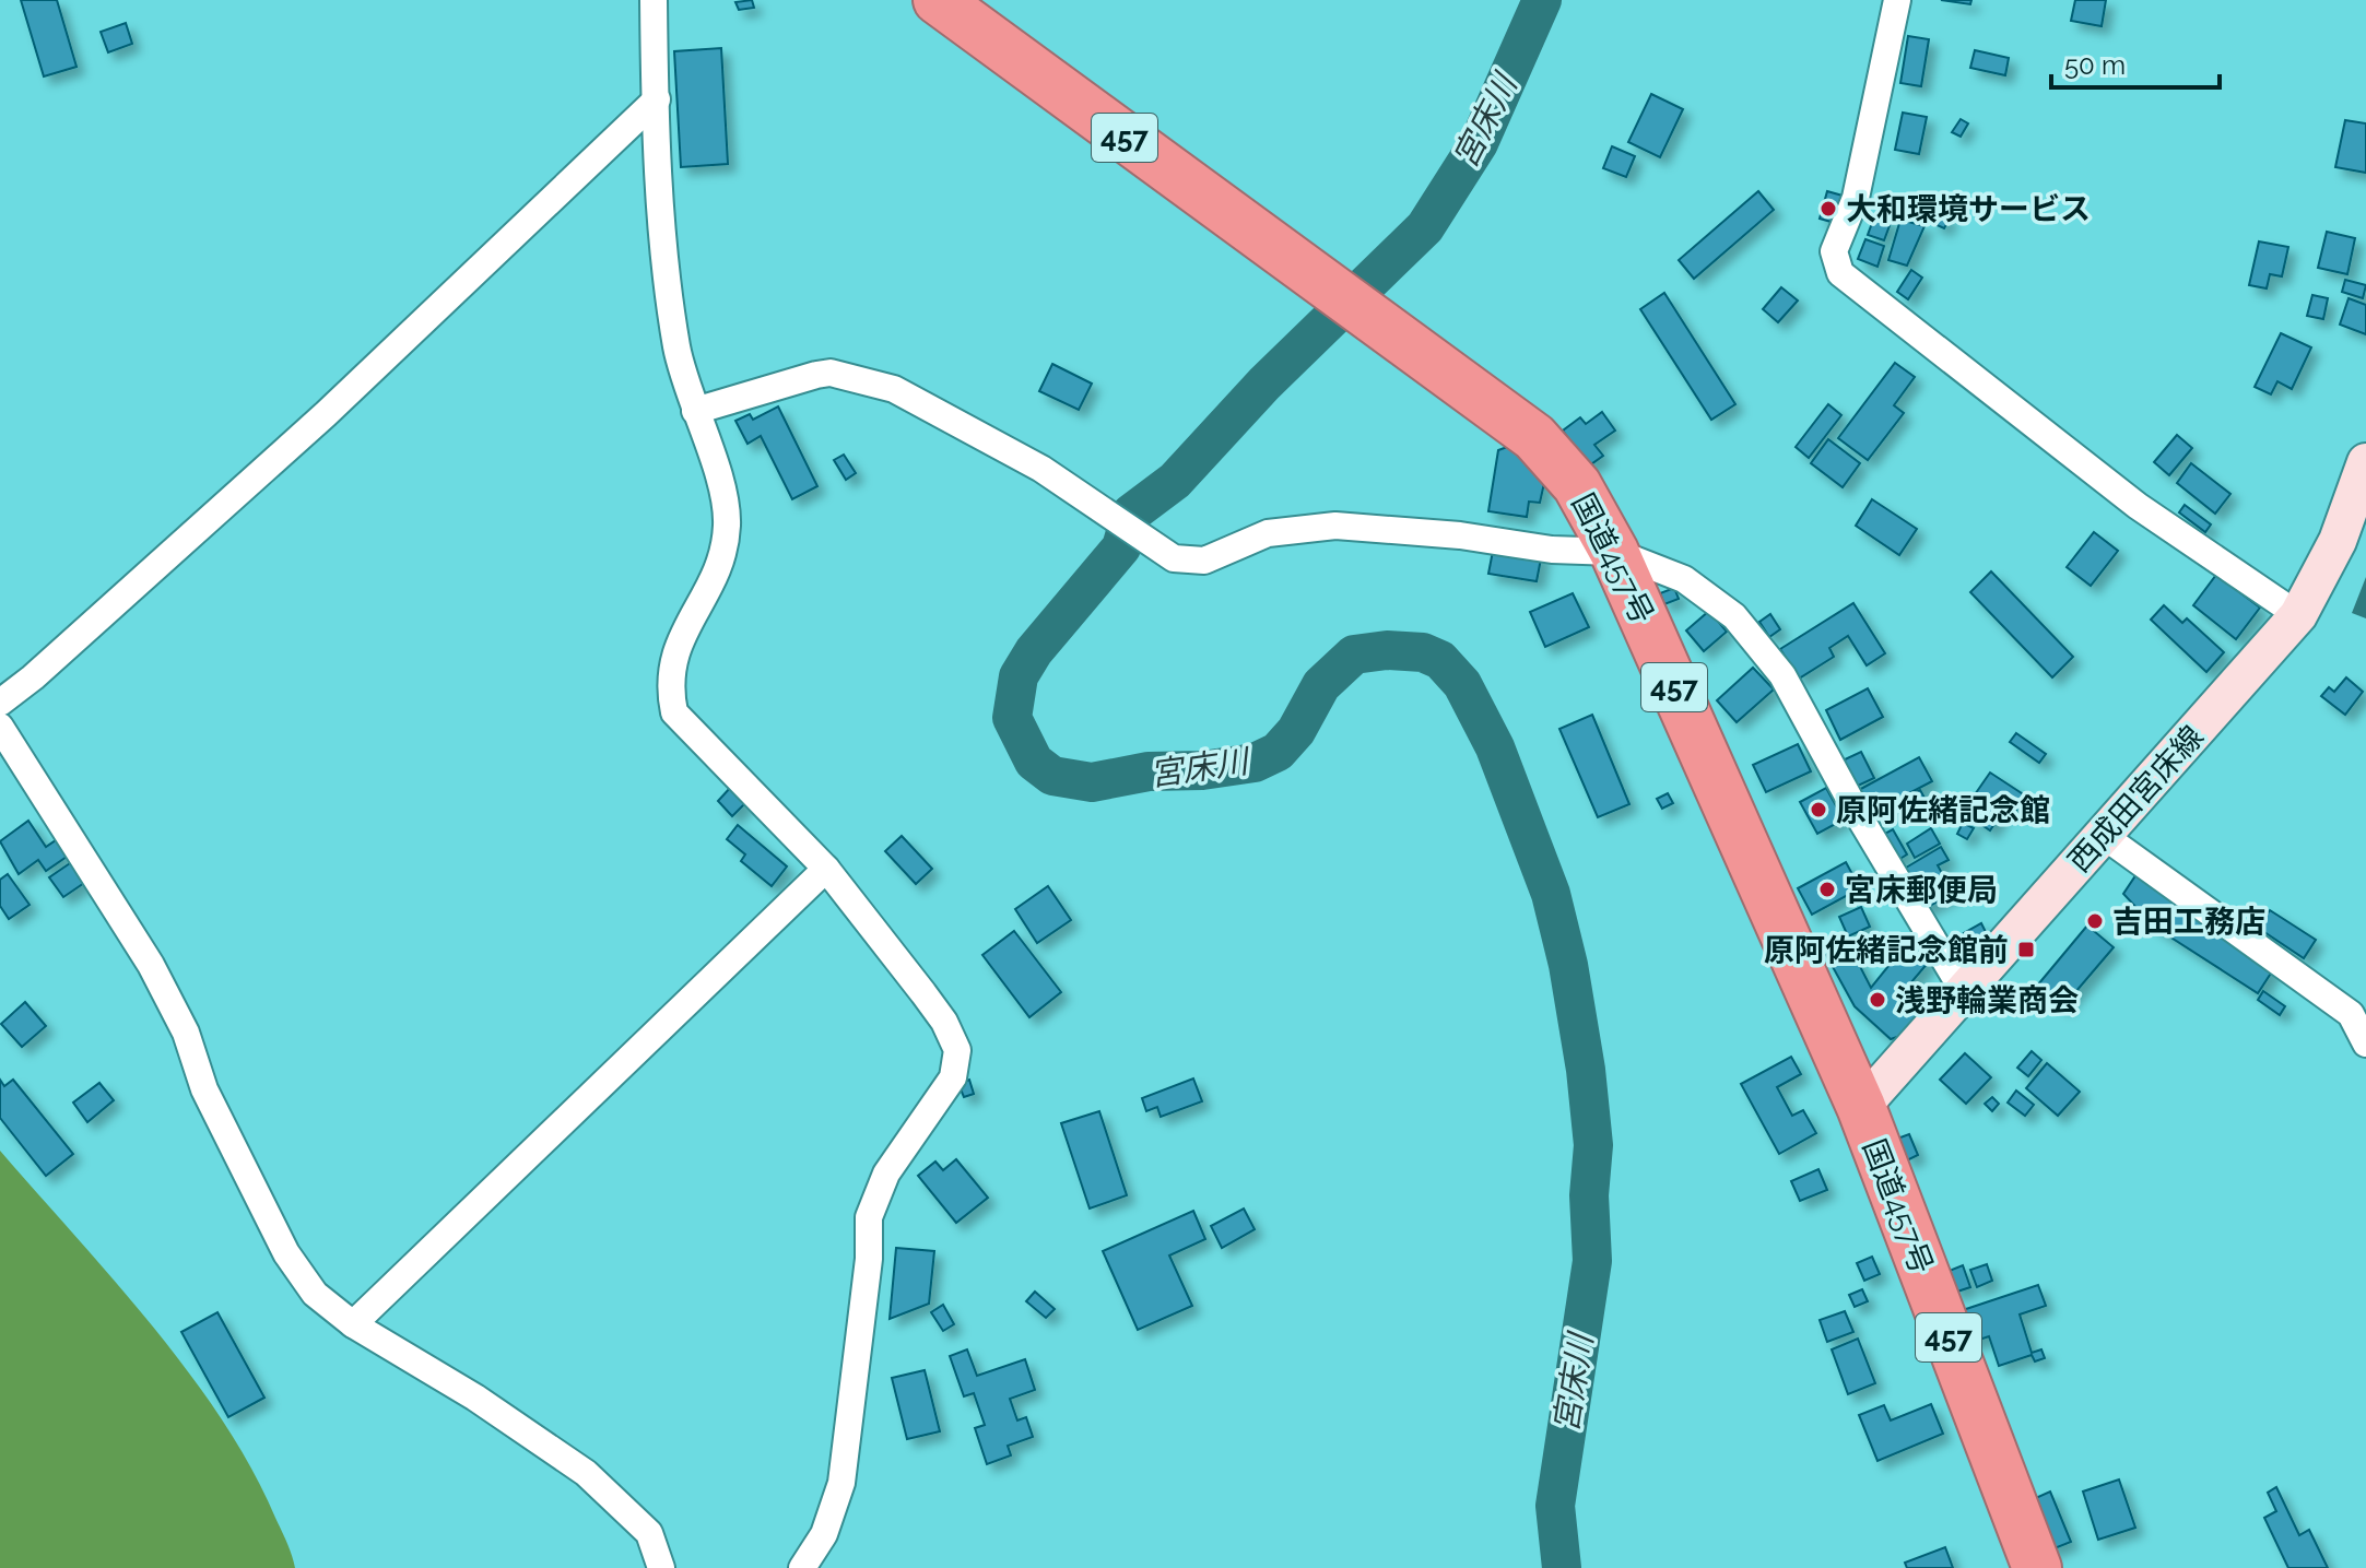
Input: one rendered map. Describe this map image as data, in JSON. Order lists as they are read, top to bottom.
{
  "streets": {
    "highway": ["457", "国道457号"],
    "main road": ["西成田宮床線"]
  },
  "crossings": [
    ["国道457号", "西成田宮床線"]
  ],
  "water": ["宮床川"],
  "places": {
    "other": [
      "大和環境サービス",
      "原阿佐緒記念館",
      "宮床郵便局",
      "吉田工務店",
      "浅野輪業商会"
    ],
    "transit": ["原阿佐緒記念館前"]
  },
  "scale_bar": "50 m"
}
